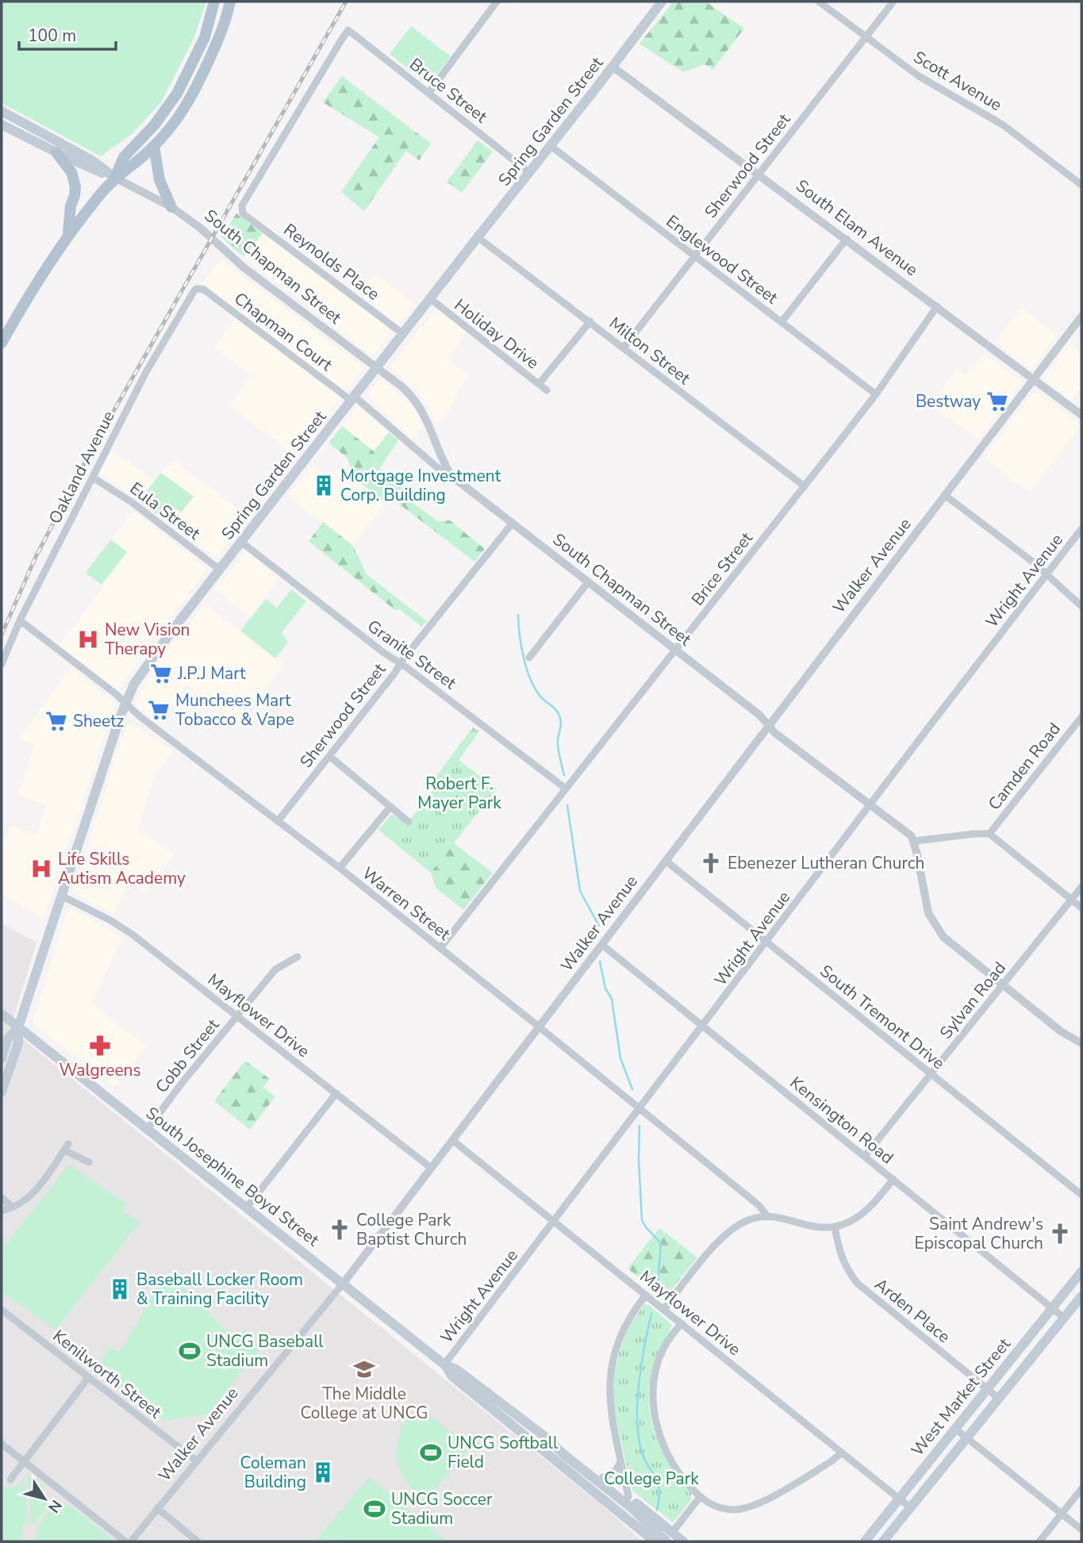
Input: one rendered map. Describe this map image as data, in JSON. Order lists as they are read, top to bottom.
{
  "streets": {
    "main road": ["Spring Garden Street", "South Josephine Boyd Street", "West Market Street"],
    "street": [
      "Scott Avenue",
      "Bruce Street",
      "Sherwood Street",
      "South Elam Avenue",
      "Englewood Street",
      "Reynolds Place",
      "South Chapman Street",
      "Chapman Court",
      "Holiday Drive",
      "Milton Street",
      "Oakland Avenue",
      "Eula Street",
      "Walker Avenue",
      "Brice Street",
      "Wright Avenue",
      "Granite Street",
      "Camden Road",
      "Warren Street",
      "Sylvan Road",
      "Mayflower Drive",
      "South Tremont Drive",
      "Cobb Street",
      "Kensington Road",
      "Arden Place",
      "Kenilworth Street"
    ]
  },
  "crossings": [
    ["Scott Avenue", "Sherwood Street"],
    ["Bruce Street", "Spring Garden Street"],
    ["Bruce Street", "Reynolds Place"],
    ["Spring Garden Street", "South Elam Avenue"],
    ["Spring Garden Street", "Englewood Street"],
    ["Spring Garden Street", "Reynolds Place"],
    ["Spring Garden Street", "South Chapman Street"],
    ["Spring Garden Street", "Chapman Court"],
    ["Spring Garden Street", "Holiday Drive"],
    ["Spring Garden Street", "Milton Street"],
    ["Spring Garden Street", "Eula Street"],
    ["Spring Garden Street", "Granite Street"],
    ["Spring Garden Street", "Warren Street"],
    ["Spring Garden Street", "Mayflower Drive"],
    ["Spring Garden Street", "South Josephine Boyd Street"],
    ["Sherwood Street", "South Elam Avenue"],
    ["Sherwood Street", "Englewood Street"],
    ["Sherwood Street", "South Chapman Street"],
    ["Sherwood Street", "Milton Street"],
    ["Sherwood Street", "Granite Street"],
    ["Sherwood Street", "Warren Street"],
    ["South Elam Avenue", "Walker Avenue"],
    ["South Elam Avenue", "Brice Street"],
    ["Englewood Street", "Brice Street"],
    ["South Chapman Street", "Chapman Court"],
    ["South Chapman Street", "Walker Avenue"],
    ["South Chapman Street", "Brice Street"],
    ["South Chapman Street", "Wright Avenue"],
    ["Chapman Court", "Oakland Avenue"],
    ["Milton Street", "Brice Street"],
    ["Oakland Avenue", "Eula Street"],
    ["Oakland Avenue", "Warren Street"],
    ["Walker Avenue", "Warren Street"],
    ["Walker Avenue", "Mayflower Drive"],
    ["Walker Avenue", "South Tremont Drive"],
    ["Walker Avenue", "Kensington Road"],
    ["Walker Avenue", "South Josephine Boyd Street"],
    ["Walker Avenue", "Kenilworth Street"],
    ["Brice Street", "Granite Street"],
    ["Brice Street", "Warren Street"],
    ["Wright Avenue", "Warren Street"],
    ["Wright Avenue", "Mayflower Drive"],
    ["Wright Avenue", "South Tremont Drive"],
    ["Wright Avenue", "Kensington Road"],
    ["Wright Avenue", "South Josephine Boyd Street"],
    ["Sylvan Road", "South Tremont Drive"],
    ["Sylvan Road", "Kensington Road"],
    ["Mayflower Drive", "Cobb Street"],
    ["Mayflower Drive", "West Market Street"],
    ["Cobb Street", "South Josephine Boyd Street"],
    ["Kensington Road", "West Market Street"],
    ["Arden Place", "West Market Street"]
  ],
  "parks": ["Robert F. Mayer Park", "College Park"],
  "places": {
    "supermarket": [
      "Bestway",
      "J.P.J Mart",
      "Munchees Mart Tobacco & Vape",
      "Sheetz"
    ],
    "building": ["Mortgage Investment Corp. Building", "Baseball Locker Room & Training Facility", "Coleman Building"],
    "hospital": ["New Vision Therapy", "Life Skills Autism Academy"],
    "church": ["Ebenezer Lutheran Church", "College Park Baptist Church", "Saint Andrew's Episcopal Church"],
    "pharmacy": ["Walgreens"],
    "sports": ["UNCG Baseball Stadium", "UNCG Softball Field", "UNCG Soccer Stadium"],
    "school or university": ["The Middle College at UNCG"]
  },
  "scale_bar": "100 m",
  "north": "bottom right"
}
